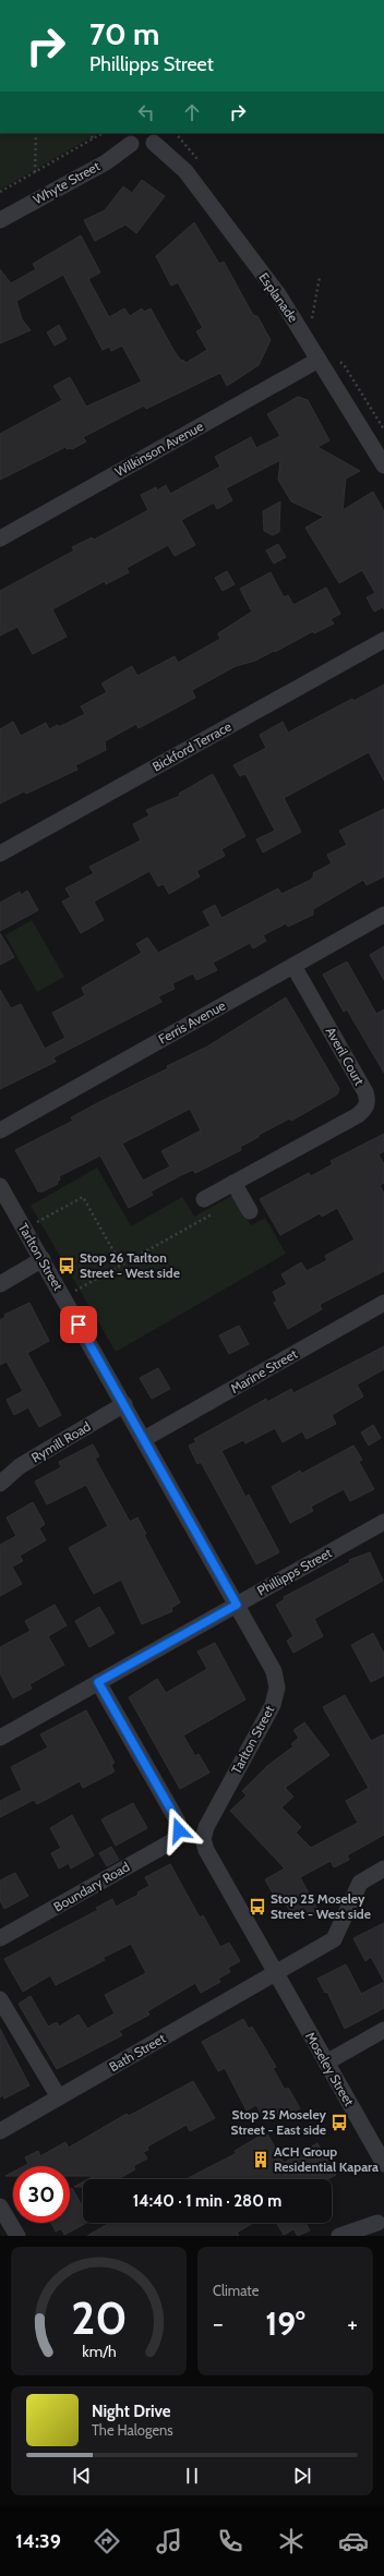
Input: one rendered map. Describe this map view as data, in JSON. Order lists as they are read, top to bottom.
{
  "streets": {
    "street": [
      "Whyte Street",
      "Esplanade",
      "Wilkinson Avenue",
      "Bickford Terrace",
      "Ferris Avenue",
      "Averil Court",
      "Tarlton Street",
      "Marine Street",
      "Rymill Road",
      "Phillipps Street",
      "Boundary Road",
      "Bath Street",
      "Moseley Street"
    ]
  },
  "crossings": [
    ["Esplanade", "Wilkinson Avenue"],
    ["Ferris Avenue", "Averil Court"],
    ["Tarlton Street", "Marine Street"],
    ["Tarlton Street", "Rymill Road"],
    ["Tarlton Street", "Phillipps Street"],
    ["Tarlton Street", "Bath Street"],
    ["Tarlton Street", "Moseley Street"],
    ["Phillipps Street", "Boundary Road"],
    ["Bath Street", "Moseley Street"]
  ],
  "places": {
    "bus stop": ["Stop 26 Tarlton Street - West side", "Stop 25 Moseley Street - West side", "Stop 25 Moseley Street - East side"],
    "building": ["ACH Group Residential Kapara"]
  },
  "page": {
    "turn": ["70 m", "Phillipps Street"],
    "limit": "30",
    "trip": "14:40 · 1 min · 280 m",
    "tile": "Climate",
    "heat": ["−", "19°", "+"],
    "song": ["Night Drive", "The Halogens"],
    "tabs": "14:39",
    "gauge": ["20", "km/h"]
  }
}
